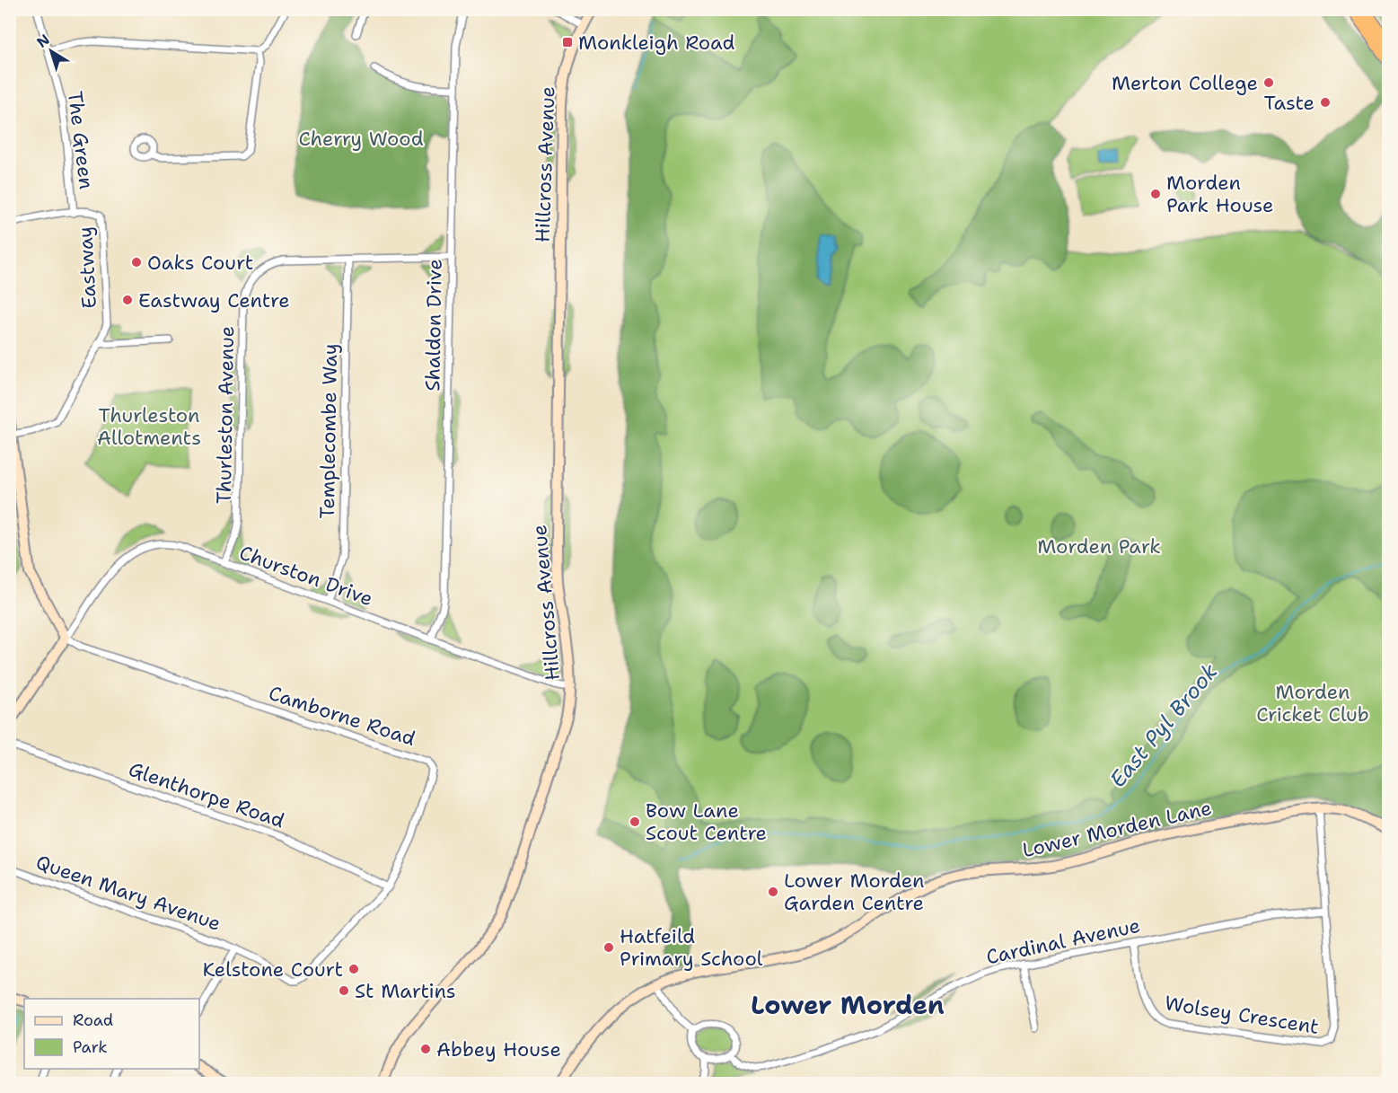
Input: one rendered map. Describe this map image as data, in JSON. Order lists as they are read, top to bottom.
{
  "streets": {
    "street": [
      "The Green",
      "Hillcross Avenue",
      "Eastway",
      "Shaldon Drive",
      "Thurleston Avenue",
      "Templecombe Way",
      "Churston Drive",
      "Camborne Road",
      "Glenthorpe Road",
      "Lower Morden Lane",
      "Queen Mary Avenue",
      "Cardinal Avenue",
      "Wolsey Crescent"
    ]
  },
  "crossings": [
    ["The Green", "Eastway"],
    ["Hillcross Avenue", "Churston Drive"],
    ["Shaldon Drive", "Thurleston Avenue"],
    ["Shaldon Drive", "Churston Drive"],
    ["Thurleston Avenue", "Templecombe Way"],
    ["Thurleston Avenue", "Churston Drive"],
    ["Templecombe Way", "Churston Drive"],
    ["Churston Drive", "Camborne Road"],
    ["Camborne Road", "Glenthorpe Road"],
    ["Camborne Road", "Queen Mary Avenue"],
    ["Lower Morden Lane", "Wolsey Crescent"],
    ["Cardinal Avenue", "Wolsey Crescent"]
  ],
  "districts": ["Lower Morden"],
  "water": ["East Pyl Brook"],
  "parks": [
    "Cherry Wood",
    "Thurleston Allotments",
    "Morden Park",
    "Morden Cricket Club"
  ],
  "places": {
    "transit": ["Monkleigh Road"],
    "other": [
      "Merton College",
      "Taste",
      "Morden Park House",
      "Oaks Court",
      "Eastway Centre",
      "Bow Lane Scout Centre",
      "Lower Morden Garden Centre",
      "Hatfeild Primary School",
      "Kelstone Court",
      "St Martins",
      "Abbey House"
    ]
  },
  "legend": ["Road", "Park"],
  "north": "top left"
}
